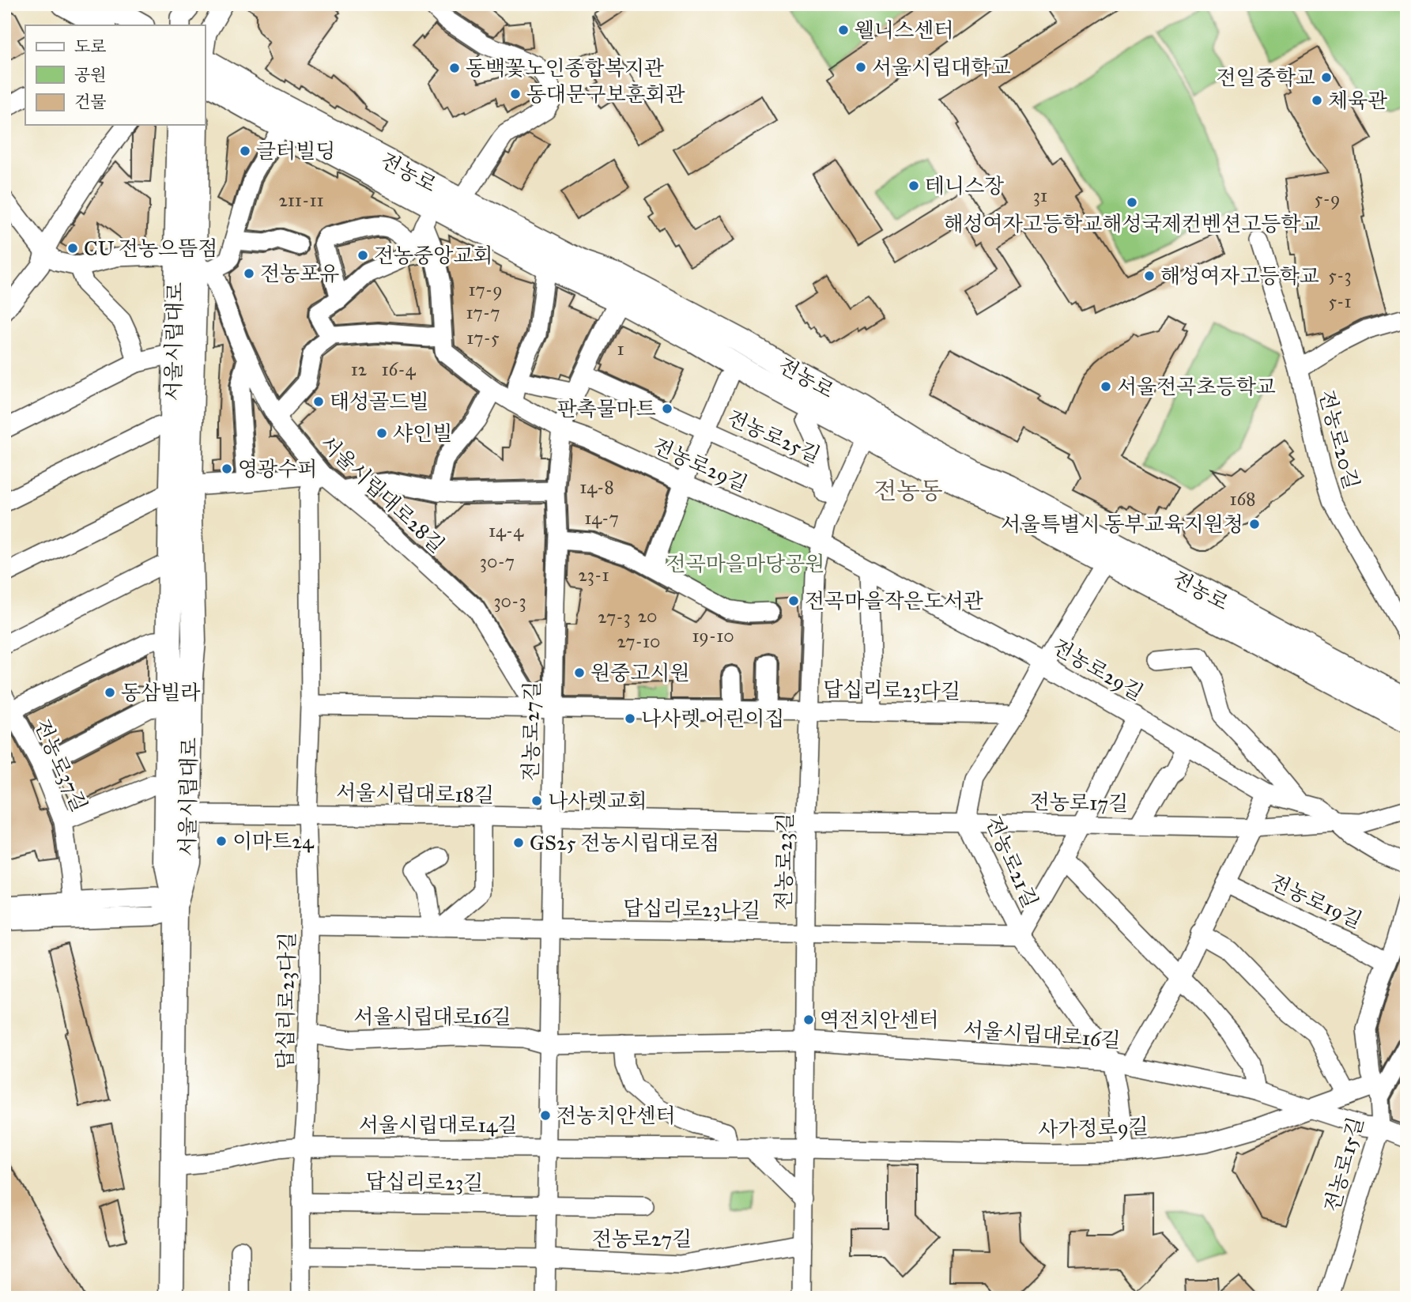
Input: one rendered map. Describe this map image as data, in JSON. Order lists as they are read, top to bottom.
{
  "streets": {
    "main road": ["전농로", "서울시립대로"],
    "street": [
      "전농로25길",
      "전농로20길",
      "전농로29길",
      "서울시립대로28길",
      "답십리로23다길",
      "전농로27길",
      "전농로37길",
      "서울시립대로18길",
      "전농로17길",
      "전농로23길",
      "전농로21길",
      "전농로19길",
      "답십리로23나길",
      "서울시립대로16길",
      "서울시립대로14길",
      "사가정로9길",
      "전농로15길",
      "답십리로23길"
    ]
  },
  "crossings": [
    ["전농로", "전농로25길"],
    ["전농로", "전농로29길"],
    ["전농로", "전농로27길"],
    ["전농로", "전농로23길"],
    ["전농로", "전농로21길"],
    ["서울시립대로", "서울시립대로28길"],
    ["서울시립대로", "서울시립대로18길"],
    ["서울시립대로", "서울시립대로14길"],
    ["전농로25길", "전농로29길"],
    ["전농로29길", "전농로27길"],
    ["전농로29길", "전농로17길"],
    ["전농로29길", "전농로23길"],
    ["전농로29길", "전농로21길"],
    ["서울시립대로28길", "답십리로23다길"],
    ["서울시립대로28길", "전농로27길"],
    ["답십리로23다길", "전농로27길"],
    ["답십리로23다길", "서울시립대로18길"],
    ["답십리로23다길", "전농로23길"],
    ["답십리로23다길", "전농로21길"],
    ["답십리로23다길", "답십리로23나길"],
    ["답십리로23다길", "서울시립대로16길"],
    ["답십리로23다길", "서울시립대로14길"],
    ["답십리로23다길", "답십리로23길"],
    ["전농로27길", "서울시립대로18길"],
    ["전농로27길", "전농로23길"],
    ["전농로27길", "답십리로23나길"],
    ["전농로27길", "서울시립대로16길"],
    ["전농로27길", "서울시립대로14길"],
    ["전농로27길", "답십리로23길"],
    ["서울시립대로18길", "전농로17길"],
    ["서울시립대로18길", "전농로23길"],
    ["전농로17길", "전농로23길"],
    ["전농로17길", "전농로21길"],
    ["전농로23길", "답십리로23나길"],
    ["전농로23길", "서울시립대로16길"],
    ["전농로23길", "서울시립대로14길"],
    ["전농로23길", "사가정로9길"],
    ["전농로21길", "답십리로23나길"],
    ["전농로21길", "서울시립대로16길"],
    ["전농로21길", "사가정로9길"],
    ["서울시립대로16길", "사가정로9길"],
    ["서울시립대로16길", "전농로15길"],
    ["서울시립대로14길", "사가정로9길"],
    ["사가정로9길", "전농로15길"]
  ],
  "districts": ["전농동"],
  "parks": ["전곡마을마당공원"],
  "places": [
    "웰니스센터",
    "서울시립대학교",
    "동백꽃노인종합복지관",
    "전일중학교",
    "동대문구보훈회관",
    "체육관",
    "글터빌딩",
    "테니스장",
    "해성여자고등학교해성국제컨벤션고등학교",
    "CU 전농으뜸점",
    "전농중앙교회",
    "전농포유",
    "해성여자고등학교",
    "서울전곡초등학교",
    "태성골드빌",
    "판촉물마트",
    "샤인빌",
    "영광수퍼",
    "서울특별시 동부교육지원청",
    "전곡마을작은도서관",
    "원중고시원",
    "동삼빌라",
    "나사렛 어린이집",
    "나사렛교회",
    "이마트24",
    "GS25 전농시립대로점",
    "역전치안센터",
    "전농치안센터"
  ],
  "house_numbers": [
    "31",
    "5-9",
    "211-11",
    "5-3",
    "17-9",
    "5-1",
    "17-7",
    "17-5",
    "1",
    "12",
    "16-4",
    "14-8",
    "168",
    "14-7",
    "14-4",
    "30-7",
    "23-1",
    "30-3",
    "20",
    "27-3",
    "19-10",
    "27-10"
  ],
  "legend": ["도로", "공원", "건물"]
}
